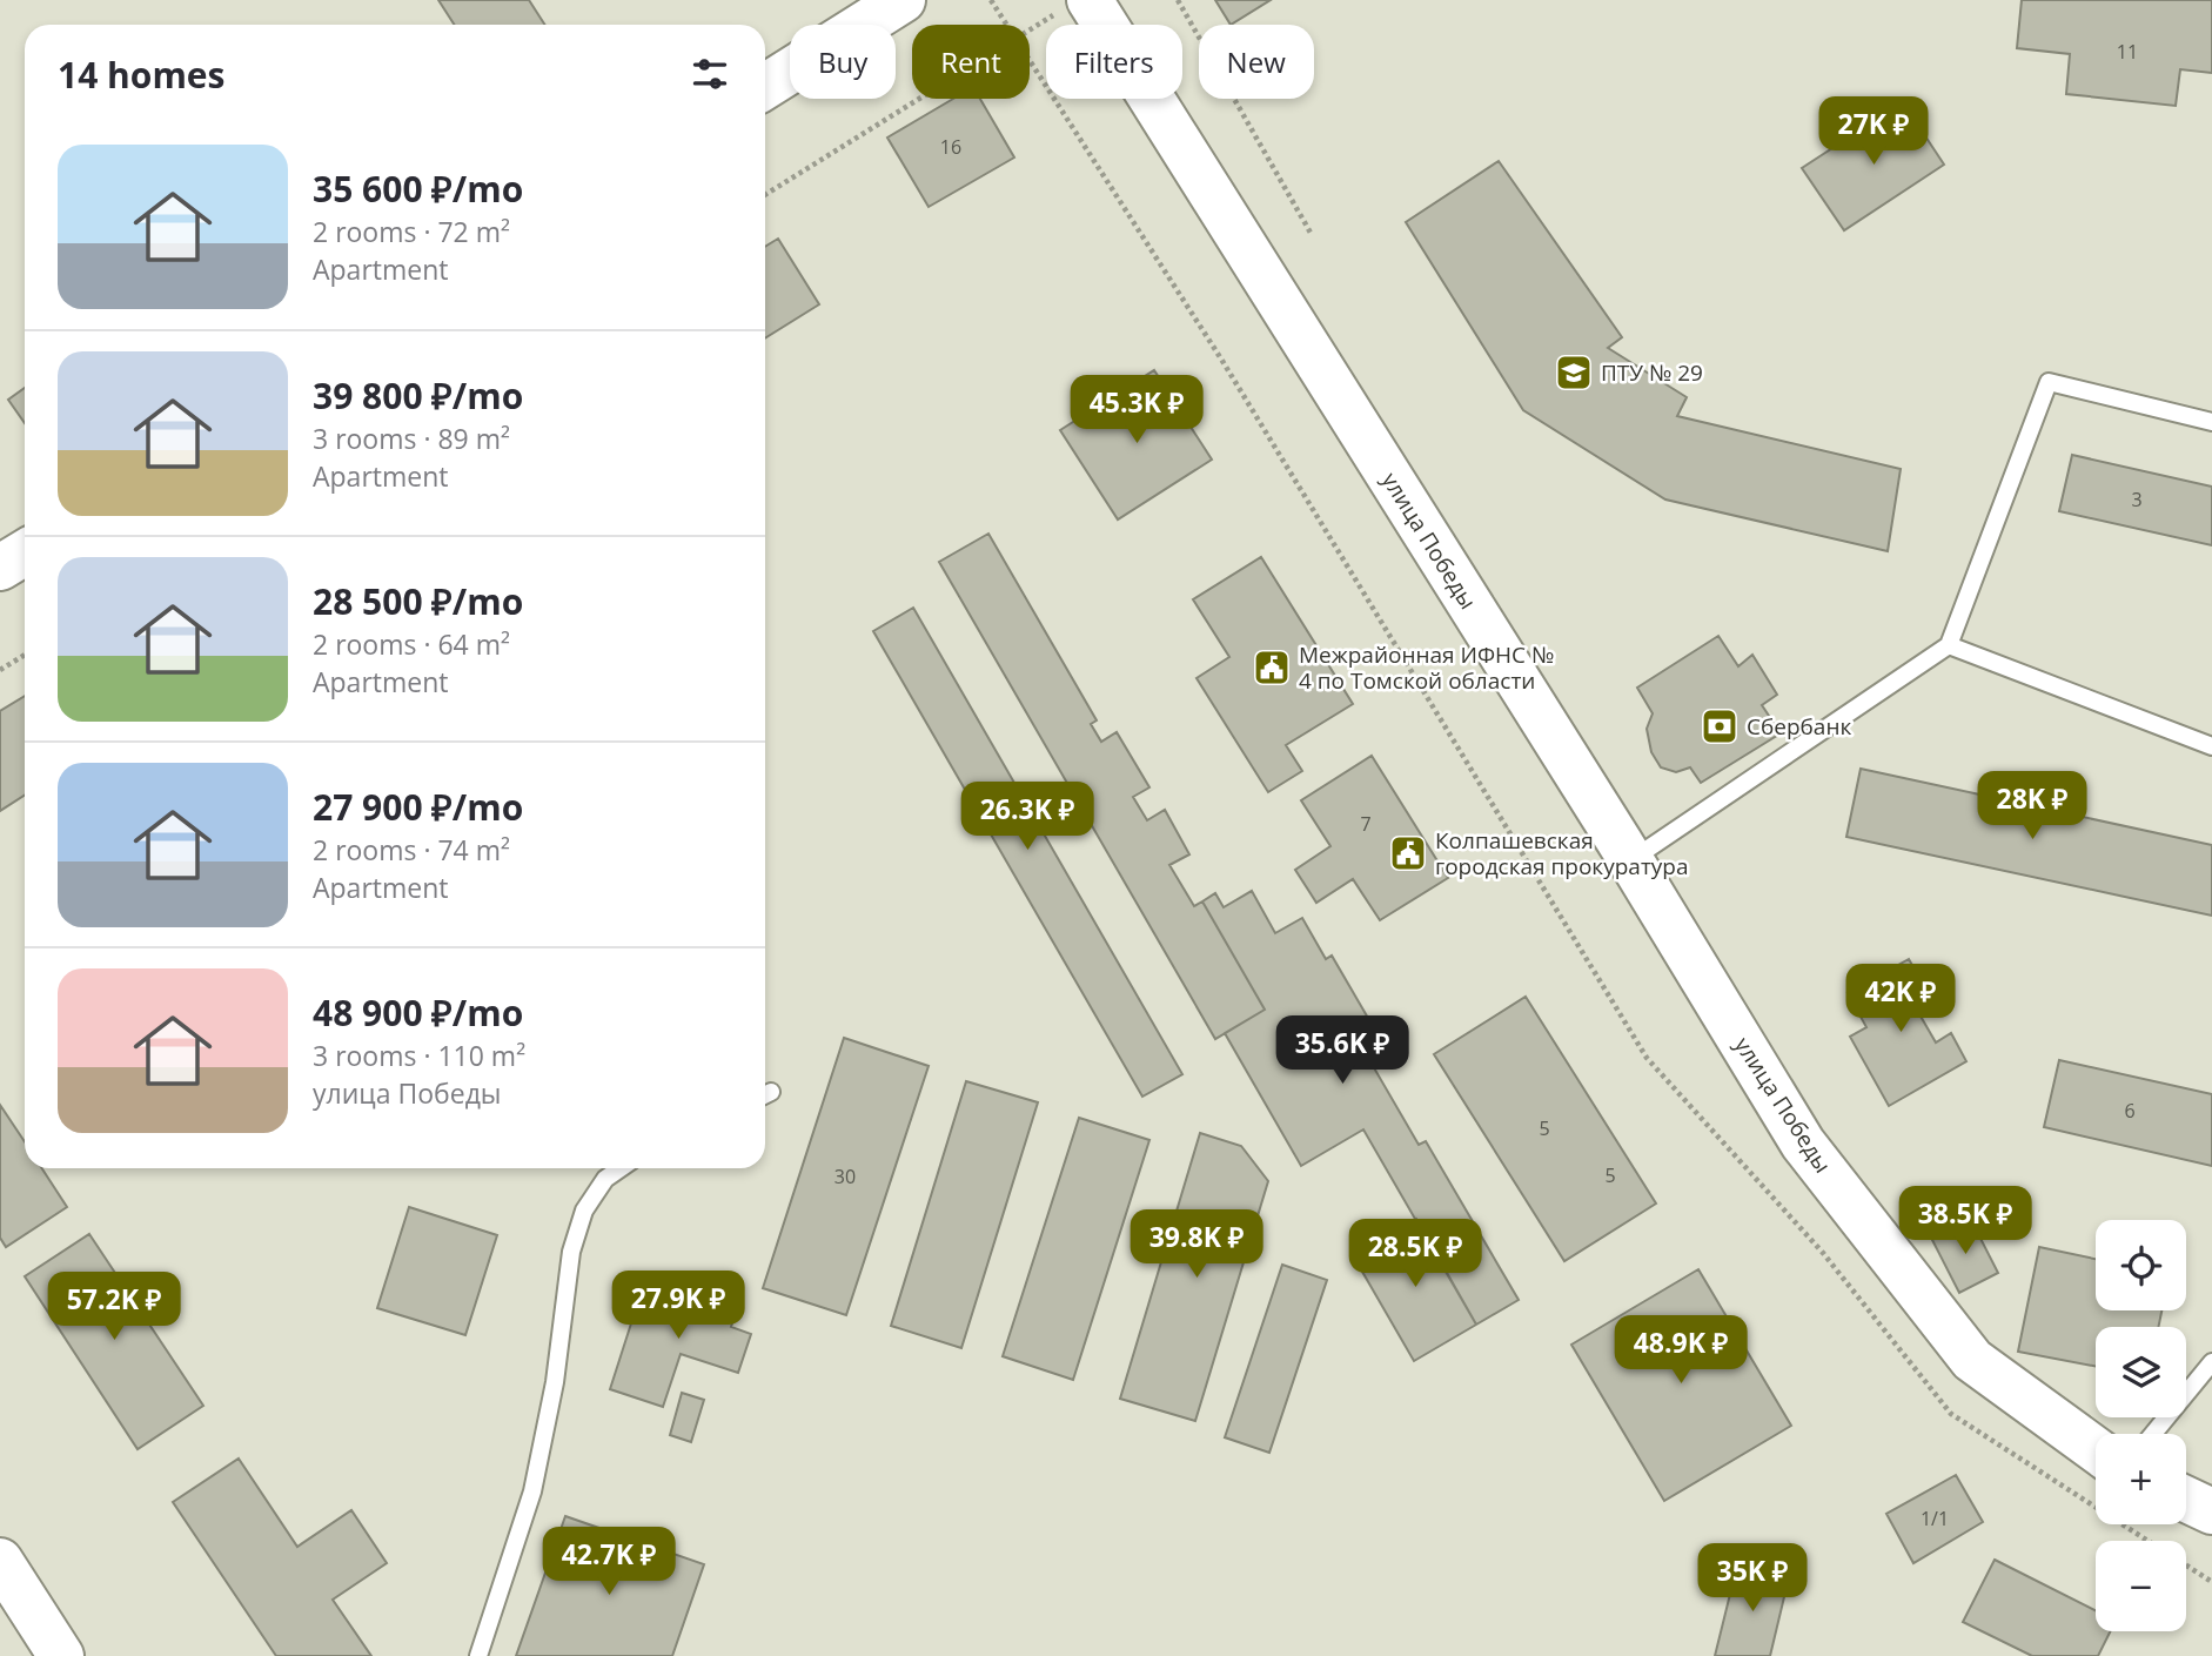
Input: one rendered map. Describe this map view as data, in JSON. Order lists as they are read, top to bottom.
{
  "streets": {
    "street": ["улица Победы"]
  },
  "places": {
    "school or university": ["ПТУ № 29"],
    "public building": ["Межрайонная ИФНС № 4 по Томской области", "Колпашевская городская прокуратура"],
    "bank": ["Сбербанк"]
  },
  "house_numbers": [
    "11",
    "16",
    "3",
    "7",
    "6",
    "5",
    "5",
    "30",
    "1/1"
  ],
  "page": {
    "chip": [
      "Buy",
      "Rent",
      "Filters",
      "New"
    ],
    "heading": "14 homes",
    "price": [
      "27K ₽",
      "45.3K ₽",
      "28K ₽",
      "26.3K ₽",
      "42K ₽",
      "35.6K ₽",
      "38.5K ₽",
      "39.8K ₽",
      "28.5K ₽",
      "27.9K ₽",
      "57.2K ₽",
      "48.9K ₽",
      "42.7K ₽",
      "35K ₽"
    ],
    "list": [
      {
        "name": "35 600 ₽/mo",
        "note": "2 rooms · 72 m² · Apartment"
      },
      {
        "name": "39 800 ₽/mo",
        "note": "3 rooms · 89 m² · Apartment"
      },
      {
        "name": "28 500 ₽/mo",
        "note": "2 rooms · 64 m² · Apartment"
      },
      {
        "name": "27 900 ₽/mo",
        "note": "2 rooms · 74 m² · Apartment"
      },
      {
        "name": "48 900 ₽/mo",
        "note": "3 rooms · 110 m² · улица Победы"
      }
    ],
    "map_buttons": ["+", "−"]
  }
}
